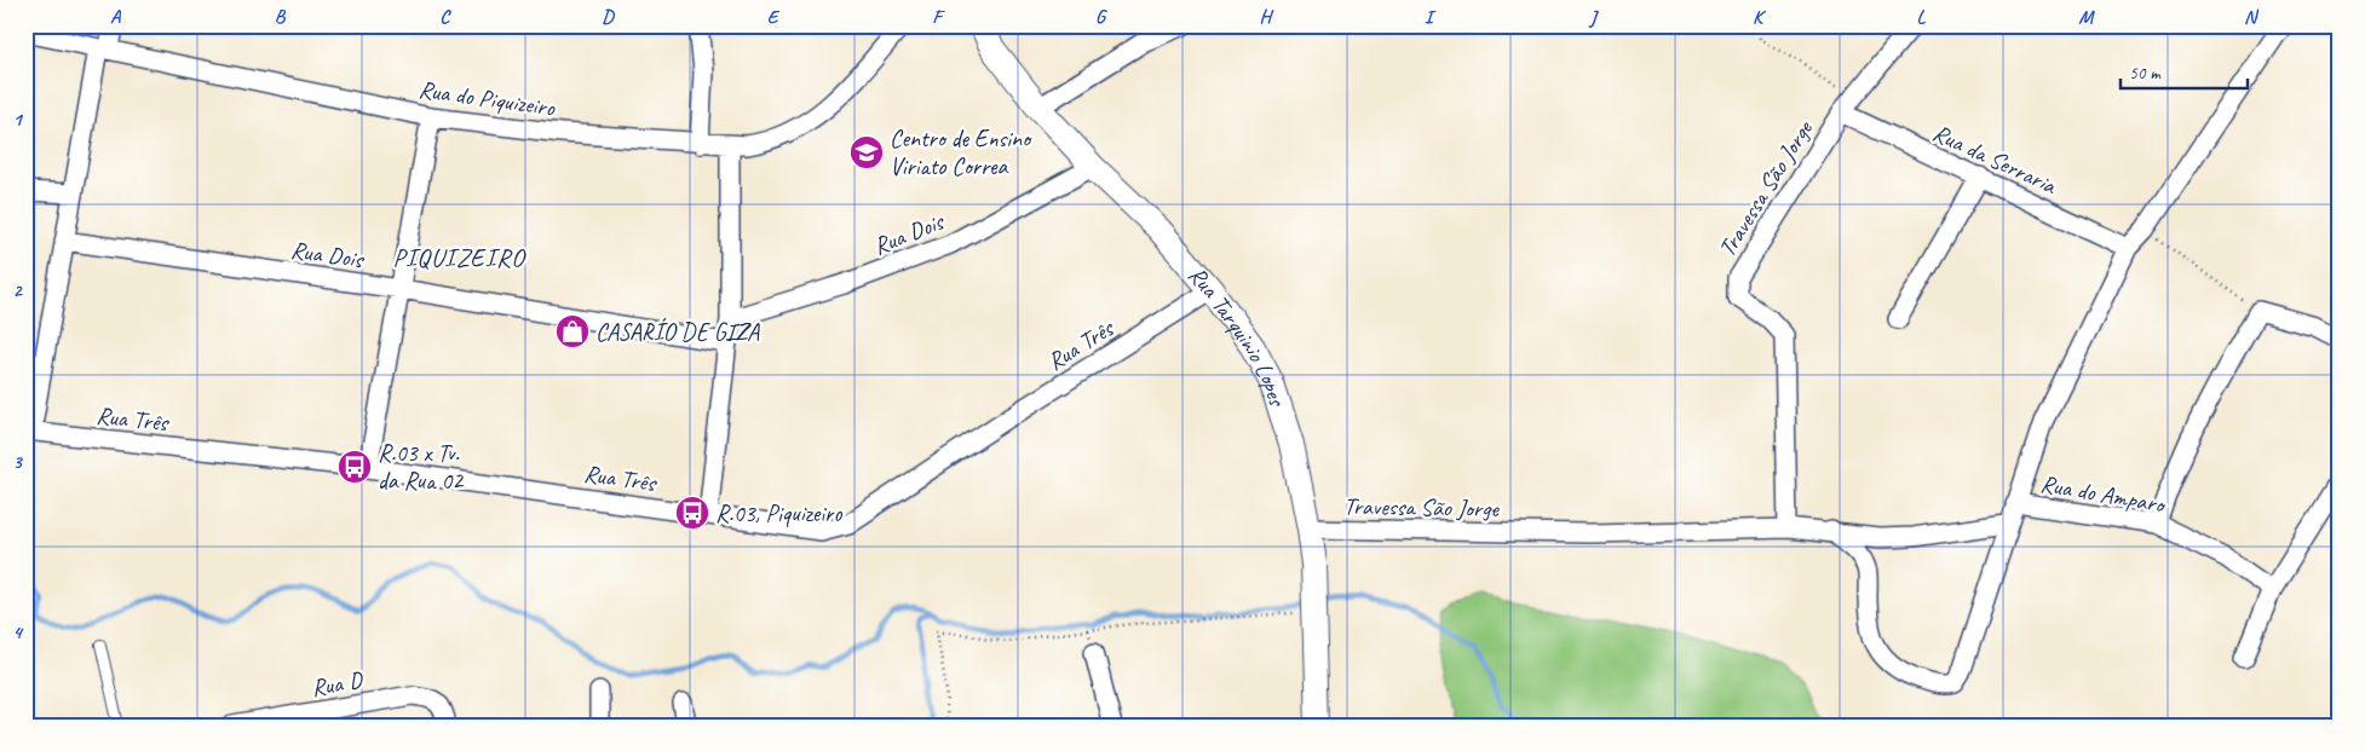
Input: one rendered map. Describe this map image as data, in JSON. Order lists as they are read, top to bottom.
{
  "streets": {
    "main road": ["Rua Tarquinio Lopes"],
    "street": [
      "Rua do Piquizeiro",
      "Rua da Serraria",
      "Travessa São Jorge",
      "Rua Dois",
      "Rua Três",
      "Rua do Amparo",
      "Rua D"
    ]
  },
  "crossings": [
    ["Rua da Serraria", "Travessa São Jorge"],
    ["Travessa São Jorge", "Rua Tarquinio Lopes"],
    ["Rua Dois", "Rua Tarquinio Lopes"],
    ["Rua Tarquinio Lopes", "Rua Três"]
  ],
  "districts": ["PIQUIZEIRO"],
  "places": {
    "school or university": ["Centro de Ensino Viriato Correa"],
    "shop": ["CASARÍO DE GIZA"],
    "bus stop": ["R.03 x Tv. da Rua 02", "R.03, Piquizeiro"]
  },
  "scale_bar": "50 m",
  "grid": {
    "columns": [
      "A",
      "B",
      "C",
      "D",
      "E",
      "F",
      "G",
      "H",
      "I",
      "J",
      "K",
      "L",
      "M",
      "N"
    ],
    "rows": [
      "1",
      "2",
      "3",
      "4"
    ]
  }
}
